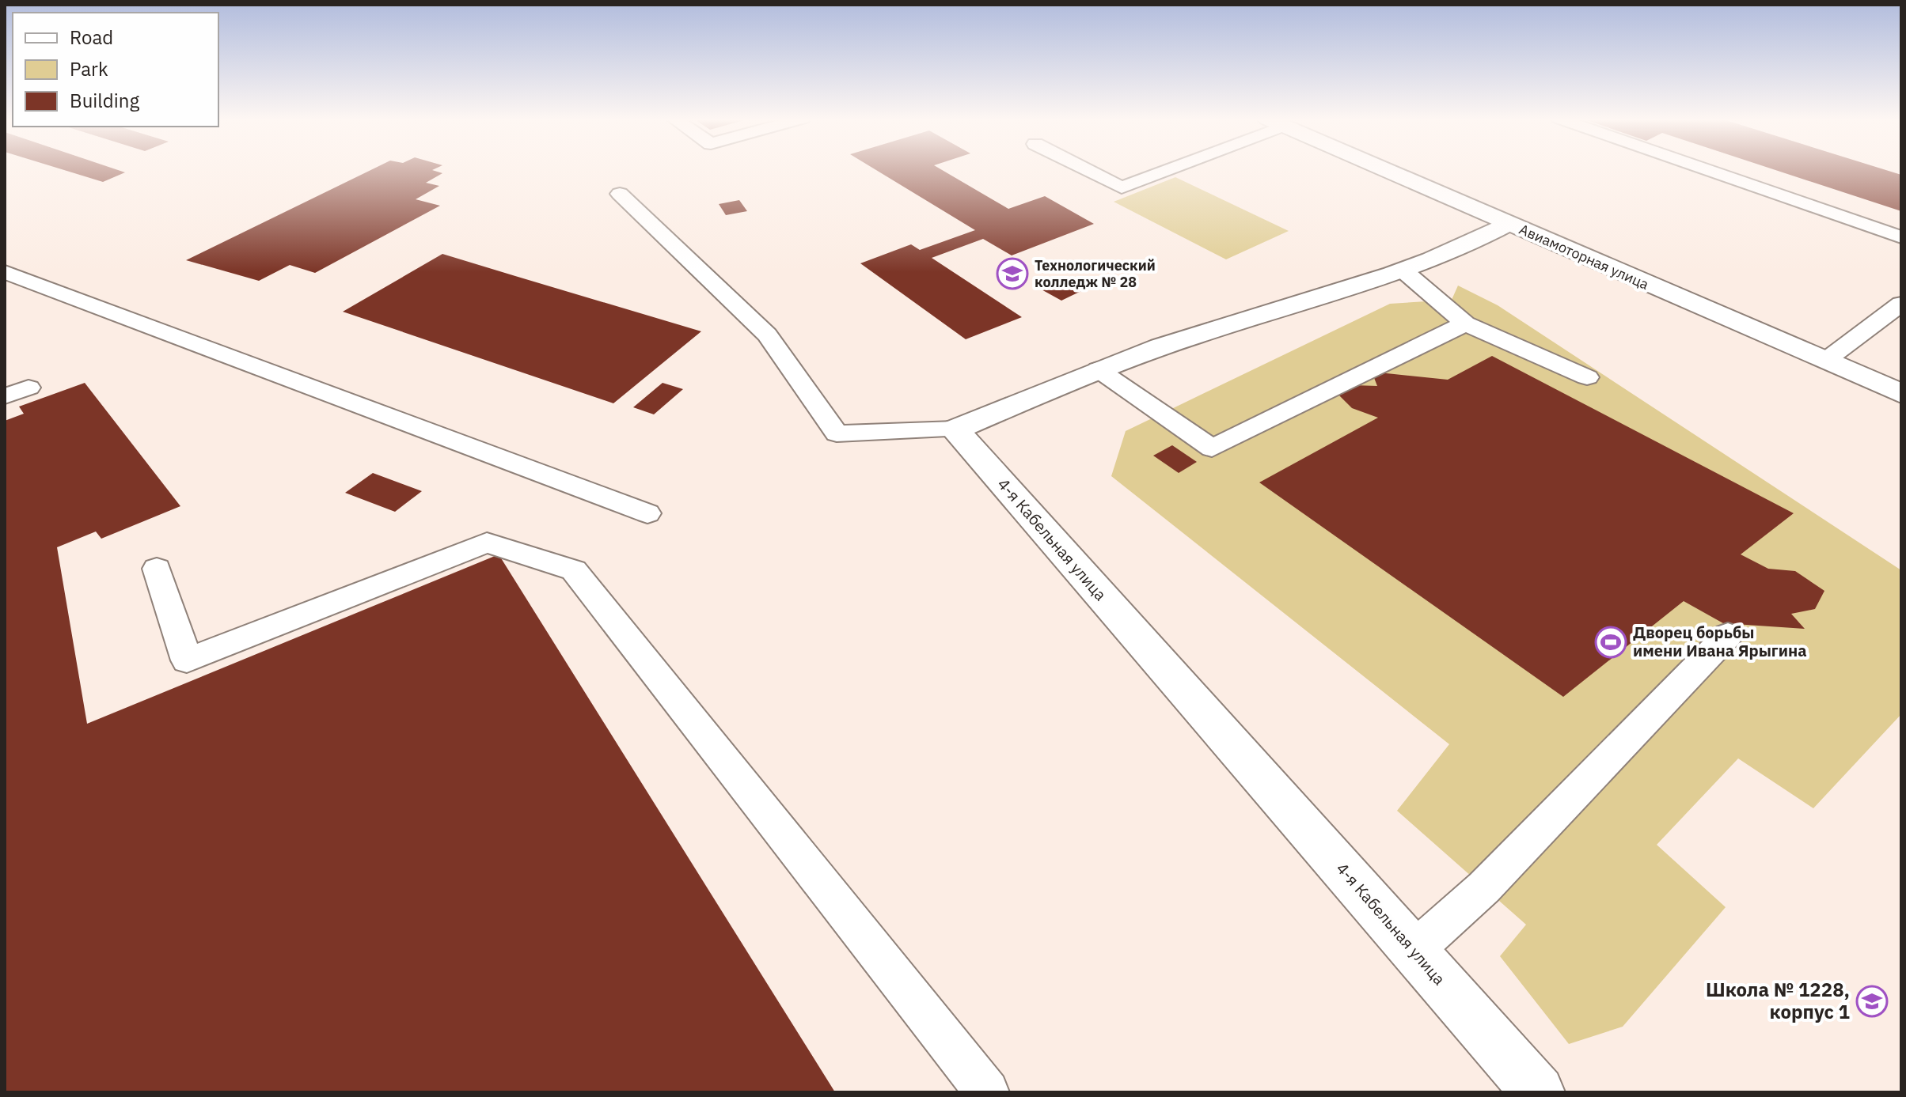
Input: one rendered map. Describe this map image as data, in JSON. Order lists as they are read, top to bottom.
{
  "streets": {
    "street": ["Авиамоторная улица", "4-я Кабельная улица"]
  },
  "places": {
    "school or university": ["Технологический колледж № 28", "Школа № 1228, корпус 1"],
    "sports": ["Дворец борьбы имени Ивана Ярыгина"]
  },
  "legend": ["Road", "Park", "Building"]
}
